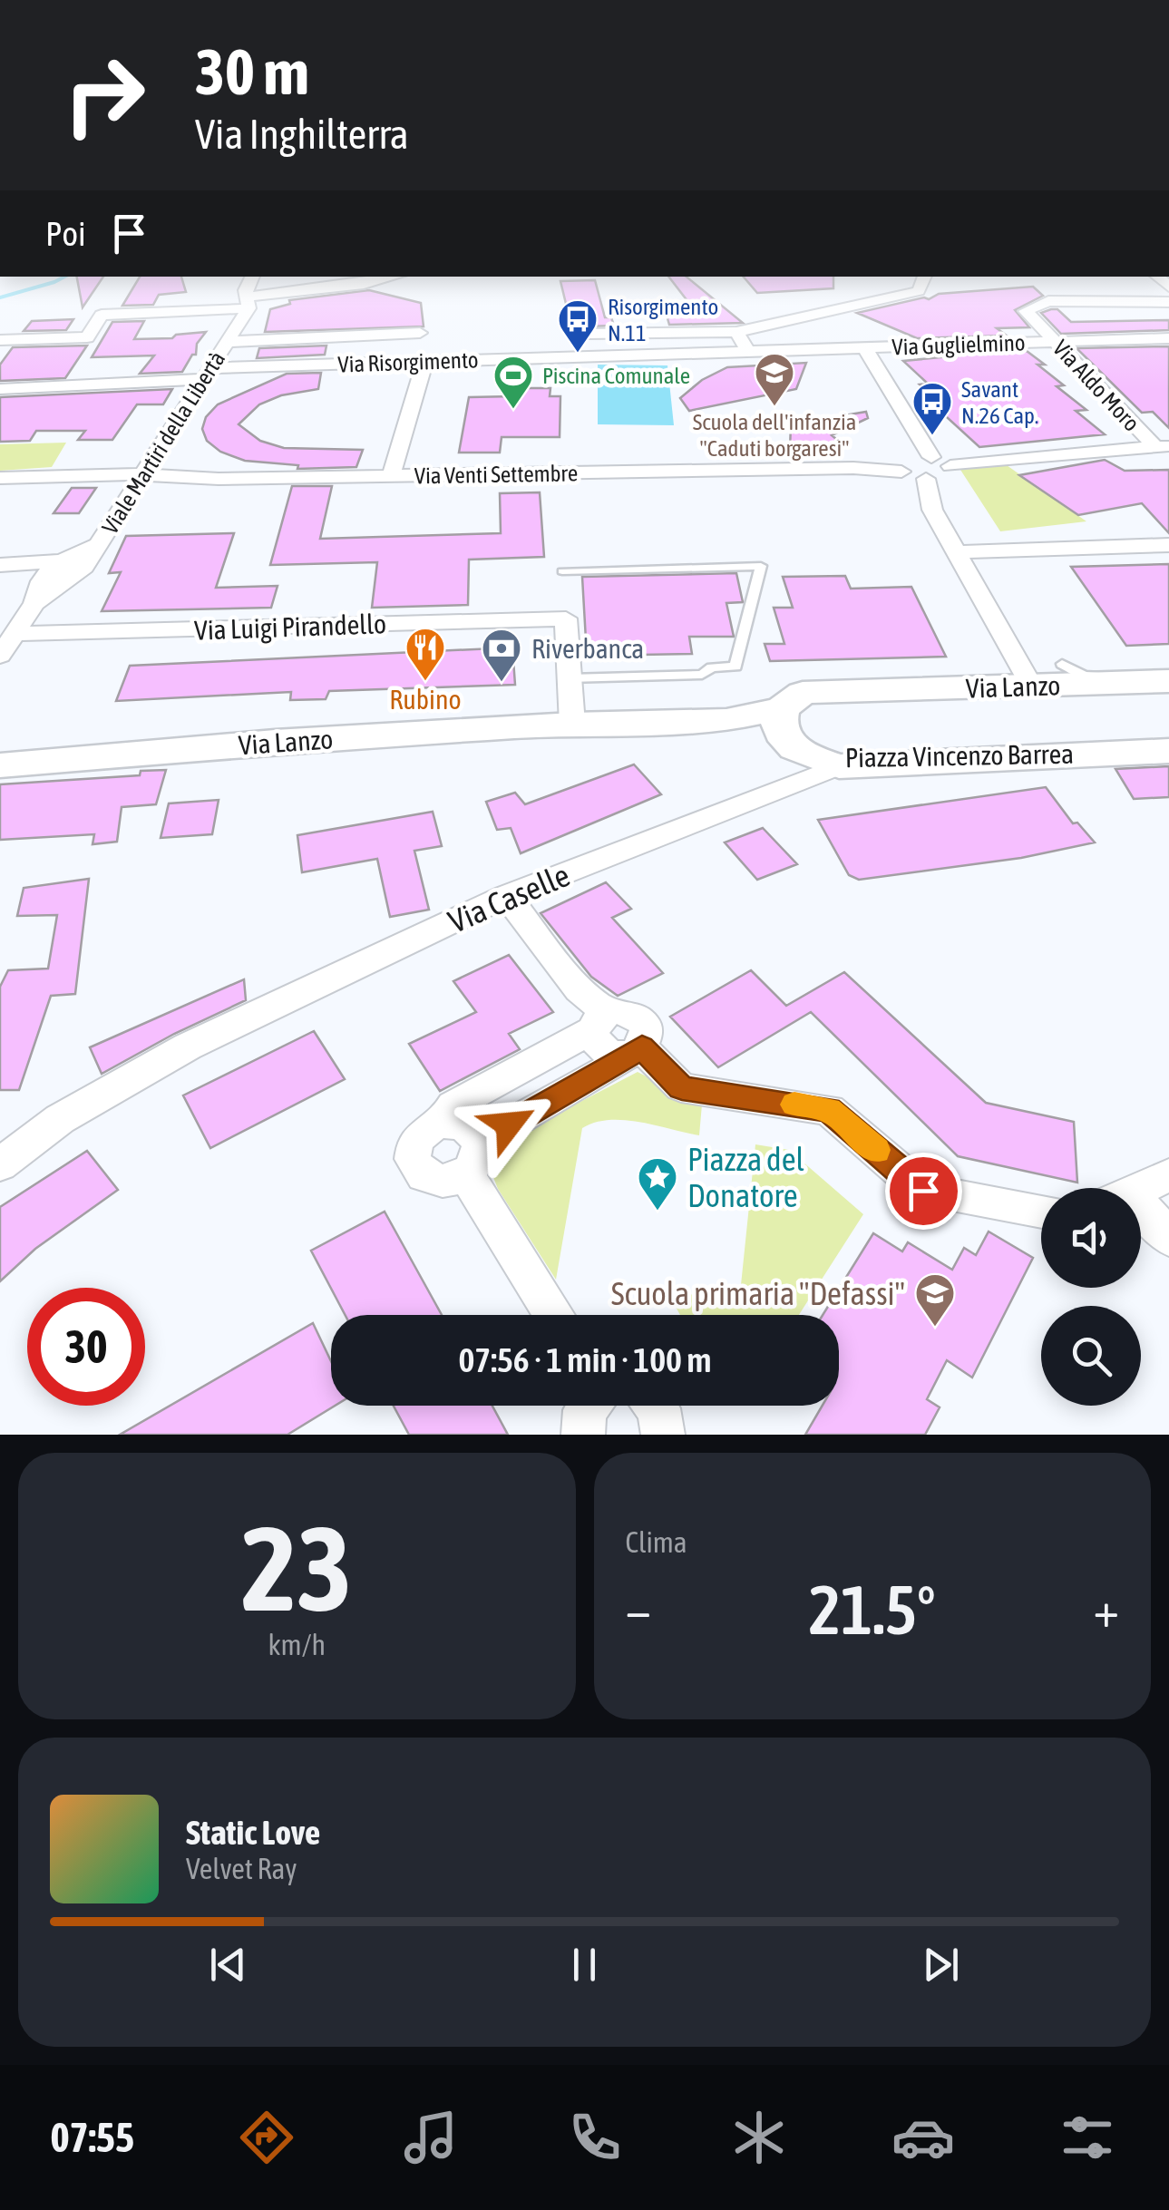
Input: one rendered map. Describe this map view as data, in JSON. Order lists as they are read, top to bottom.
{
  "streets": {
    "street": [
      "Via Guglielmino",
      "Via Risorgimento",
      "Via Aldo Moro",
      "Viale Martiri della Libertà",
      "Via Venti Settembre",
      "Via Luigi Pirandello",
      "Via Lanzo",
      "Piazza Vincenzo Barrea",
      "Via Caselle"
    ]
  },
  "crossings": [
    ["Via Guglielmino", "Via Risorgimento"],
    ["Via Guglielmino", "Via Aldo Moro"],
    ["Via Risorgimento", "Viale Martiri della Libertà"],
    ["Viale Martiri della Libertà", "Via Venti Settembre"],
    ["Viale Martiri della Libertà", "Via Luigi Pirandello"],
    ["Via Lanzo", "Piazza Vincenzo Barrea"],
    ["Piazza Vincenzo Barrea", "Via Caselle"]
  ],
  "places": {
    "bus stop": ["Risorgimento N.11", "Savant N.26 Cap."],
    "school or university": ["Scuola dell'infanzia \"Caduti borgaresi\"", "Scuola primaria \"Defassi\""],
    "sports": ["Piscina Comunale"],
    "restaurant": ["Rubino"],
    "bank": ["Riverbanca"],
    "place": ["Piazza del Donatore"]
  },
  "page": {
    "turn": ["30 m", "Via Inghilterra"],
    "then": "Poi",
    "limit": "30",
    "trip": "07:56 · 1 min · 100 m",
    "tile": [
      ["23", "km/h"],
      "Clima"
    ],
    "heat": ["−", "21.5°", "+"],
    "song": ["Static Love", "Velvet Ray"],
    "tabs": "07:55"
  }
}
